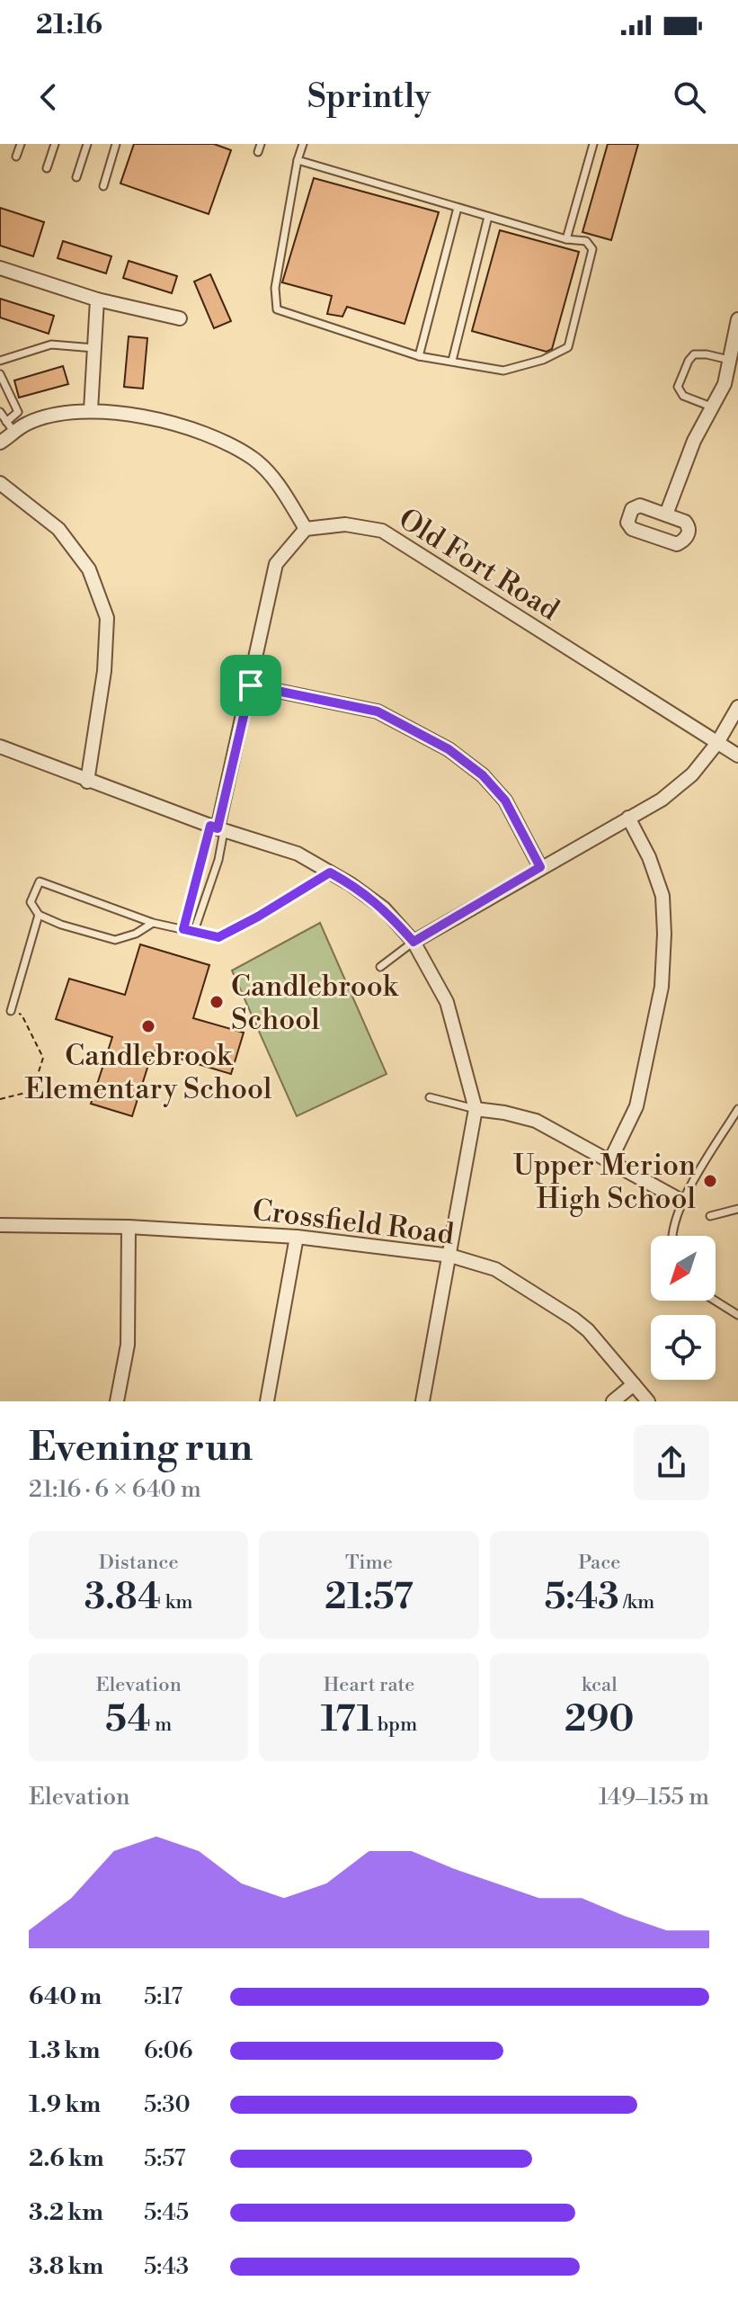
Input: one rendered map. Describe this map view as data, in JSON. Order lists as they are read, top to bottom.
{
  "streets": {
    "street": ["Old Fort Road", "Crossfield Road"]
  },
  "places": ["Candlebrook School", "Candlebrook Elementary School", "Upper Merion High School"],
  "north": "bottom left",
  "page": {
    "status": "21:16",
    "header": "Sprintly",
    "heading": ["Evening run", "21:16 · 6 × 640 m"],
    "stats": [
      ["Distance", "3.84 km"],
      ["Time", "21:57"],
      ["Pace", "5:43 /km"],
      ["Elevation", "54 m"],
      ["Heart rate", "171 bpm"],
      ["kcal", "290"]
    ],
    "chart": ["Elevation", "149–155 m"],
    "list": [
      {
        "name": "640 m",
        "note": "5:17"
      },
      {
        "name": "1.3 km",
        "note": "6:06"
      },
      {
        "name": "1.9 km",
        "note": "5:30"
      },
      {
        "name": "2.6 km",
        "note": "5:57"
      },
      {
        "name": "3.2 km",
        "note": "5:45"
      },
      {
        "name": "3.8 km",
        "note": "5:43"
      }
    ]
  }
}
